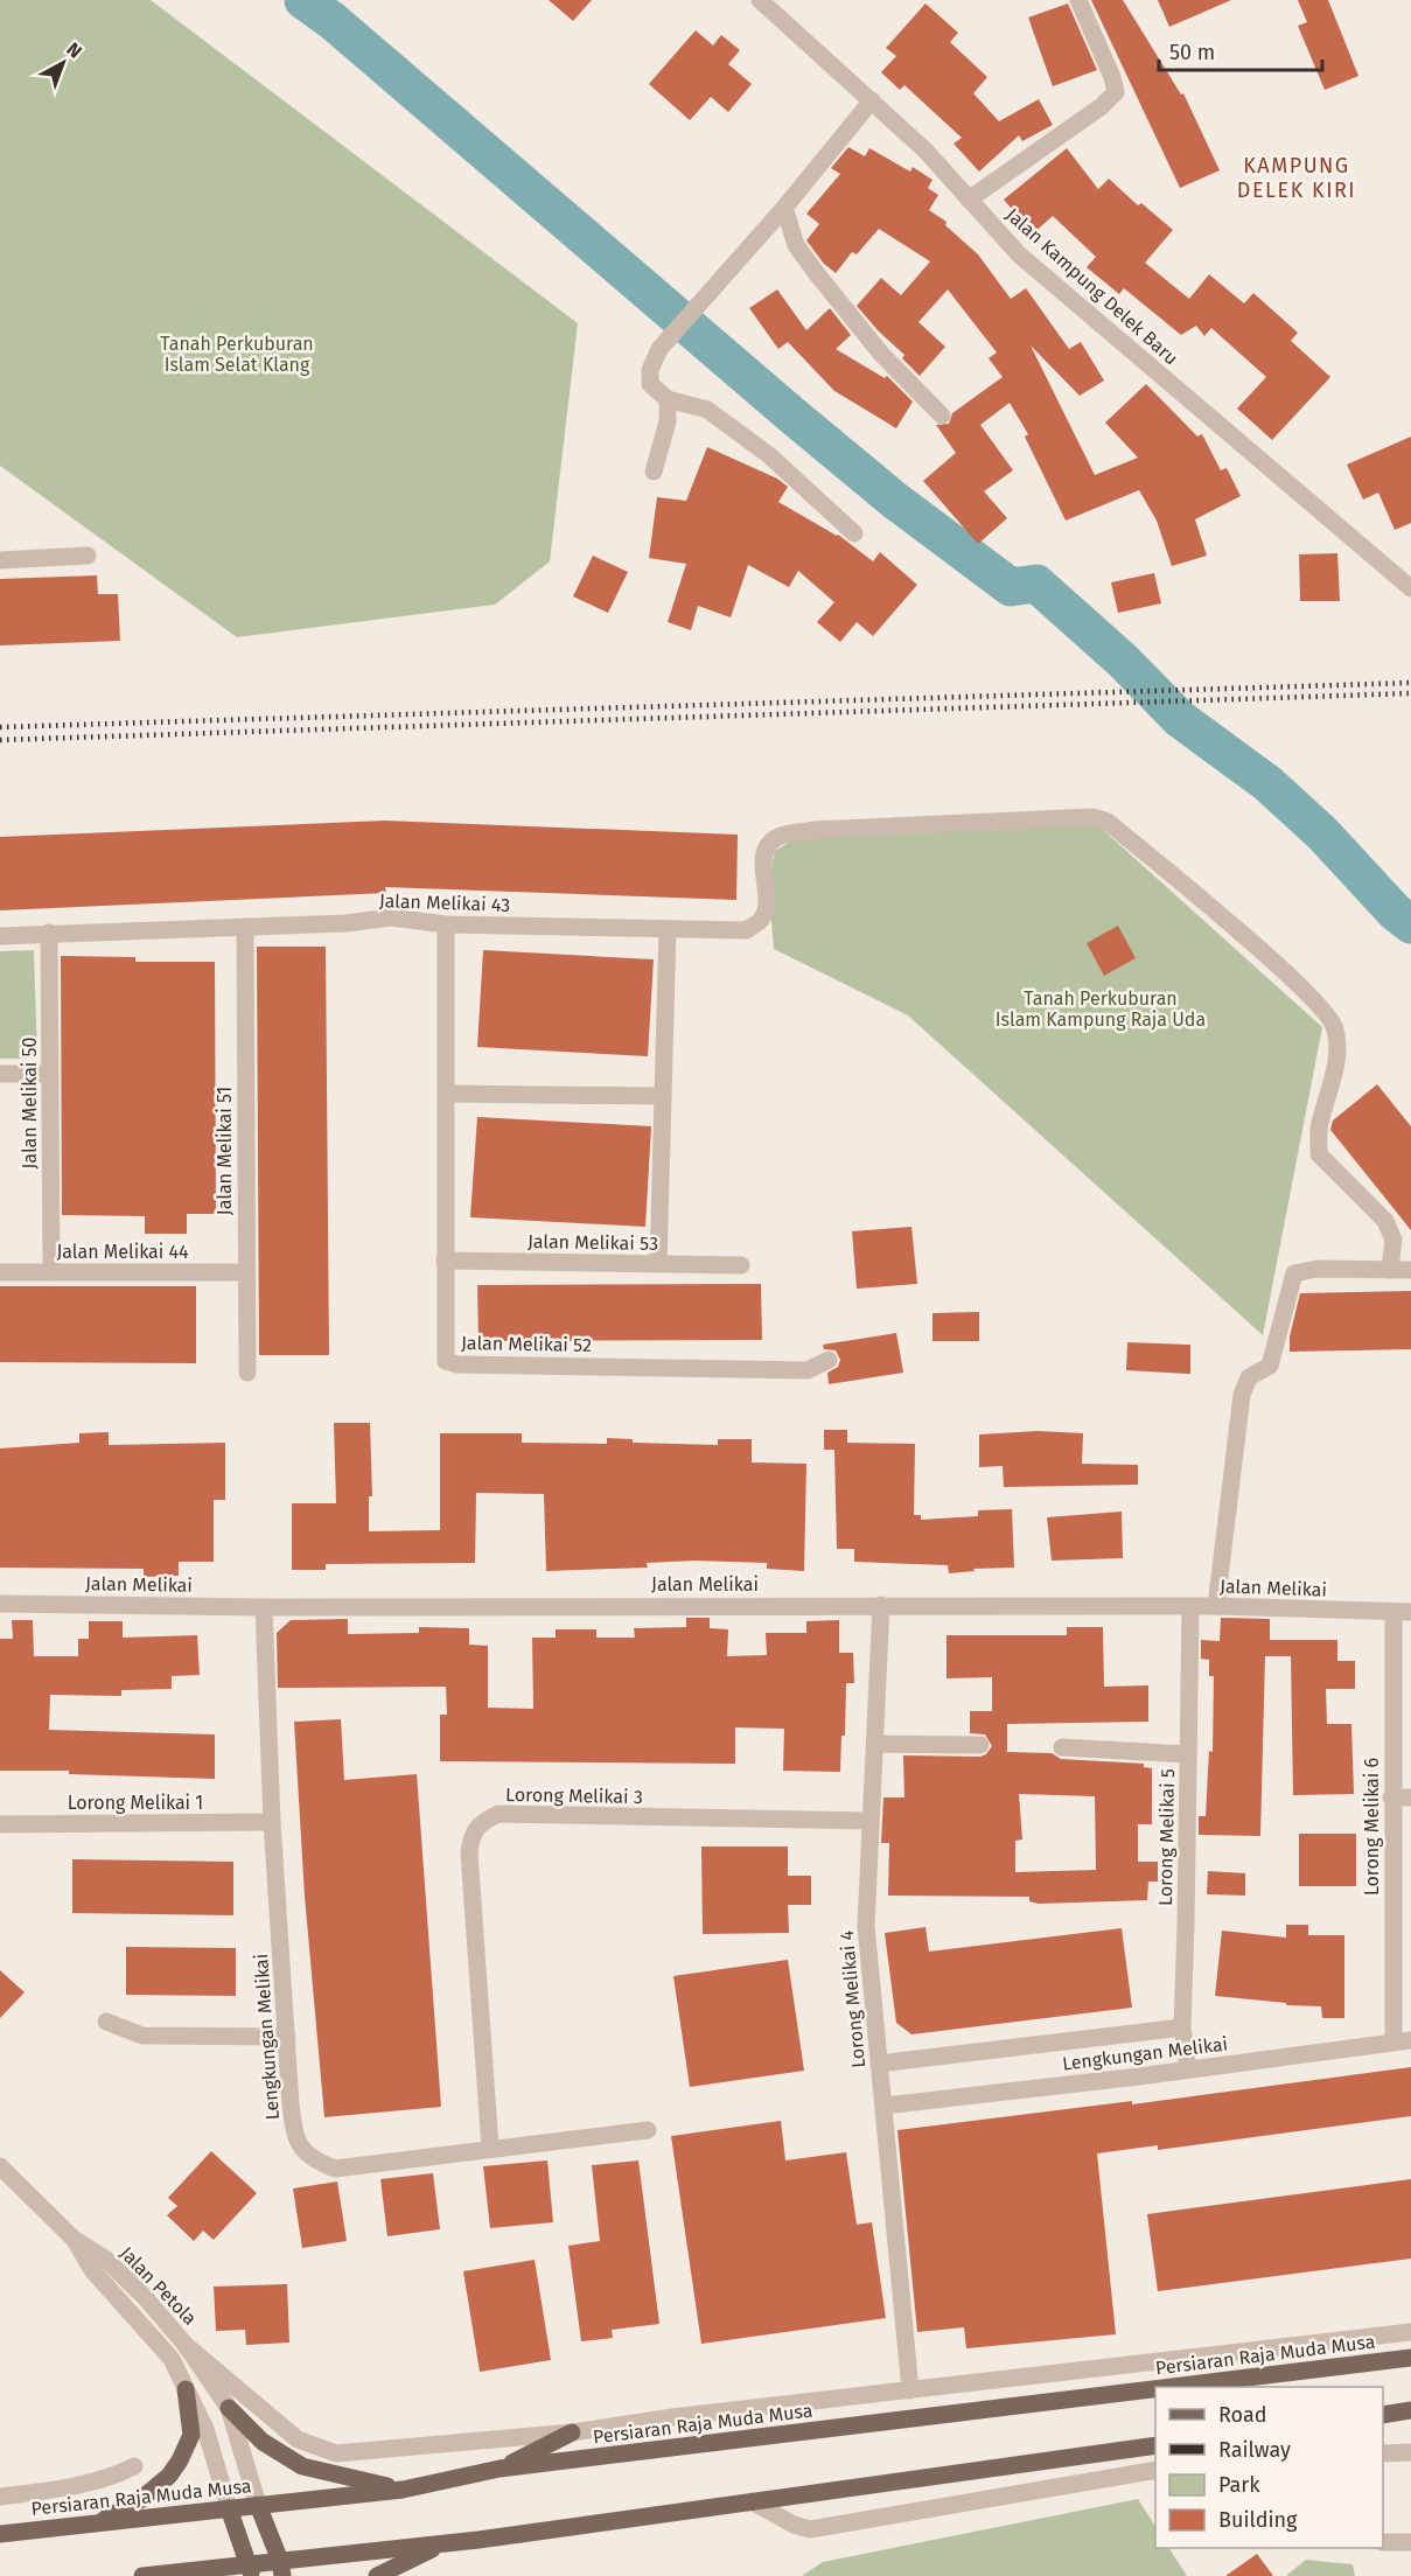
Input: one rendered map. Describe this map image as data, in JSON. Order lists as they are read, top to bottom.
{
  "streets": {
    "main road": ["Persiaran Raja Muda Musa"],
    "street": [
      "Jalan Kampung Delek Baru",
      "Jalan Melikai 43",
      "Jalan Melikai 50",
      "Jalan Melikai 51",
      "Jalan Melikai 53",
      "Jalan Melikai 44",
      "Jalan Melikai 52",
      "Jalan Melikai",
      "Lorong Melikai 3",
      "Lorong Melikai 1",
      "Lorong Melikai 6",
      "Lorong Melikai 5",
      "Lorong Melikai 4",
      "Lengkungan Melikai",
      "Jalan Petola"
    ]
  },
  "crossings": [
    ["Jalan Melikai 43", "Jalan Melikai 50"],
    ["Jalan Melikai 43", "Jalan Melikai 51"],
    ["Jalan Melikai 43", "Jalan Melikai 52"],
    ["Jalan Melikai 50", "Jalan Melikai 44"],
    ["Jalan Melikai 51", "Jalan Melikai 44"],
    ["Jalan Melikai 53", "Jalan Melikai 52"],
    ["Jalan Melikai", "Lorong Melikai 6"],
    ["Jalan Melikai", "Lorong Melikai 5"],
    ["Jalan Melikai", "Lorong Melikai 4"],
    ["Jalan Melikai", "Lengkungan Melikai"],
    ["Lorong Melikai 3", "Lorong Melikai 4"],
    ["Lorong Melikai 3", "Lengkungan Melikai"],
    ["Lorong Melikai 1", "Lengkungan Melikai"],
    ["Lorong Melikai 6", "Lengkungan Melikai"],
    ["Lorong Melikai 5", "Lengkungan Melikai"],
    ["Lorong Melikai 4", "Lengkungan Melikai"],
    ["Jalan Petola", "Persiaran Raja Muda Musa"]
  ],
  "districts": ["KAMPUNG DELEK KIRI"],
  "parks": ["Tanah Perkuburan Islam Selat Klang", "Tanah Perkuburan Islam Kampung Raja Uda"],
  "legend": [
    "Road",
    "Railway",
    "Park",
    "Building"
  ],
  "scale_bar": "50 m",
  "north": "top right"
}
